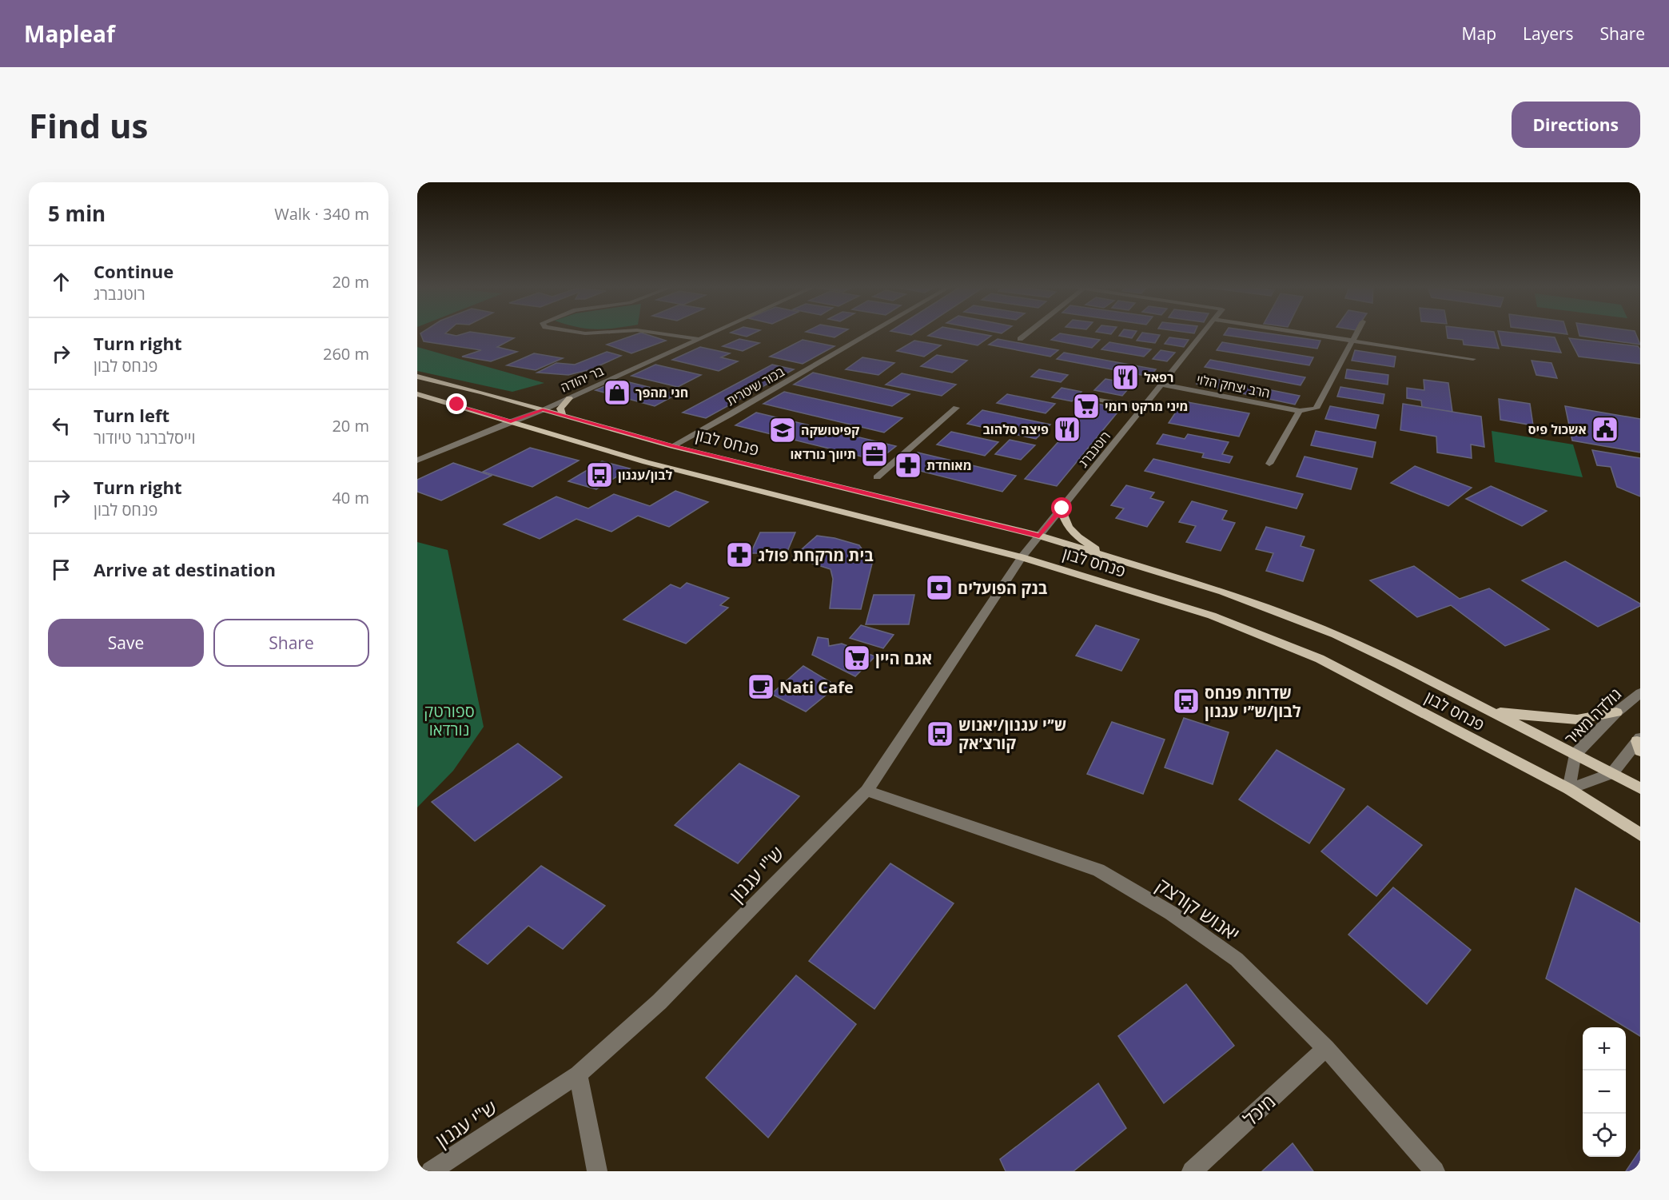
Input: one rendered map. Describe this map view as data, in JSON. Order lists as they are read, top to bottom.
{
  "streets": {
    "main road": ["פנחס לבון"],
    "street": [
      "בר יהודה",
      "בכור שיטרית",
      "הרב יצחק הלוי",
      "רוטנברג",
      "גולדה מאיר",
      "ש\"י עגנון",
      "יאנוש קורצק",
      "מיכל"
    ]
  },
  "crossings": [
    ["בר יהודה", "פנחס לבון"],
    ["בכור שיטרית", "פנחס לבון"],
    ["הרב יצחק הלוי", "רוטנברג"],
    ["פנחס לבון", "רוטנברג"],
    ["פנחס לבון", "גולדה מאיר"],
    ["פנחס לבון", "ש\"י עגנון"],
    ["רוטנברג", "ש\"י עגנון"],
    ["ש\"י עגנון", "יאנוש קורצק"],
    ["יאנוש קורצק", "מיכל"]
  ],
  "parks": ["ספורטק נורדאו"],
  "places": {
    "restaurant": ["רפאל", "פיצה סלהוב"],
    "shop": ["חני מהפך"],
    "supermarket": ["מיני מרקט רומי", "אגם היין"],
    "public building": ["אשכול פיס"],
    "school or university": ["קפיטושקה"],
    "office": ["תיווך נורדאו"],
    "pharmacy": ["מאוחדת", "בית מרקחת פולג"],
    "bus stop": ["לבון/עגנון", "שדרות פנחס לבון/ש״י עגנון", "ש״י עגנון/יאנוש קורצ׳אק"],
    "bank": ["בנק הפועלים"],
    "cafe": ["Nati Cafe"]
  },
  "page": {
    "header": "Mapleaf",
    "nav": ["Map", "Layers", "Share"],
    "buttons": [
      "Directions",
      ["Save", "Share"]
    ],
    "title": "Find us",
    "heading": ["5 min", "Walk · 340 m"],
    "list": [
      ["Continue", "רוטנברג", "20 m"],
      ["Turn right", "פנחס לבון", "260 m"],
      ["Turn left", "וייסלברגר טיודור", "20 m"],
      ["Turn right", "פנחס לבון", "40 m"],
      "Arrive at destination"
    ],
    "map_buttons": ["+", "−"]
  }
}
